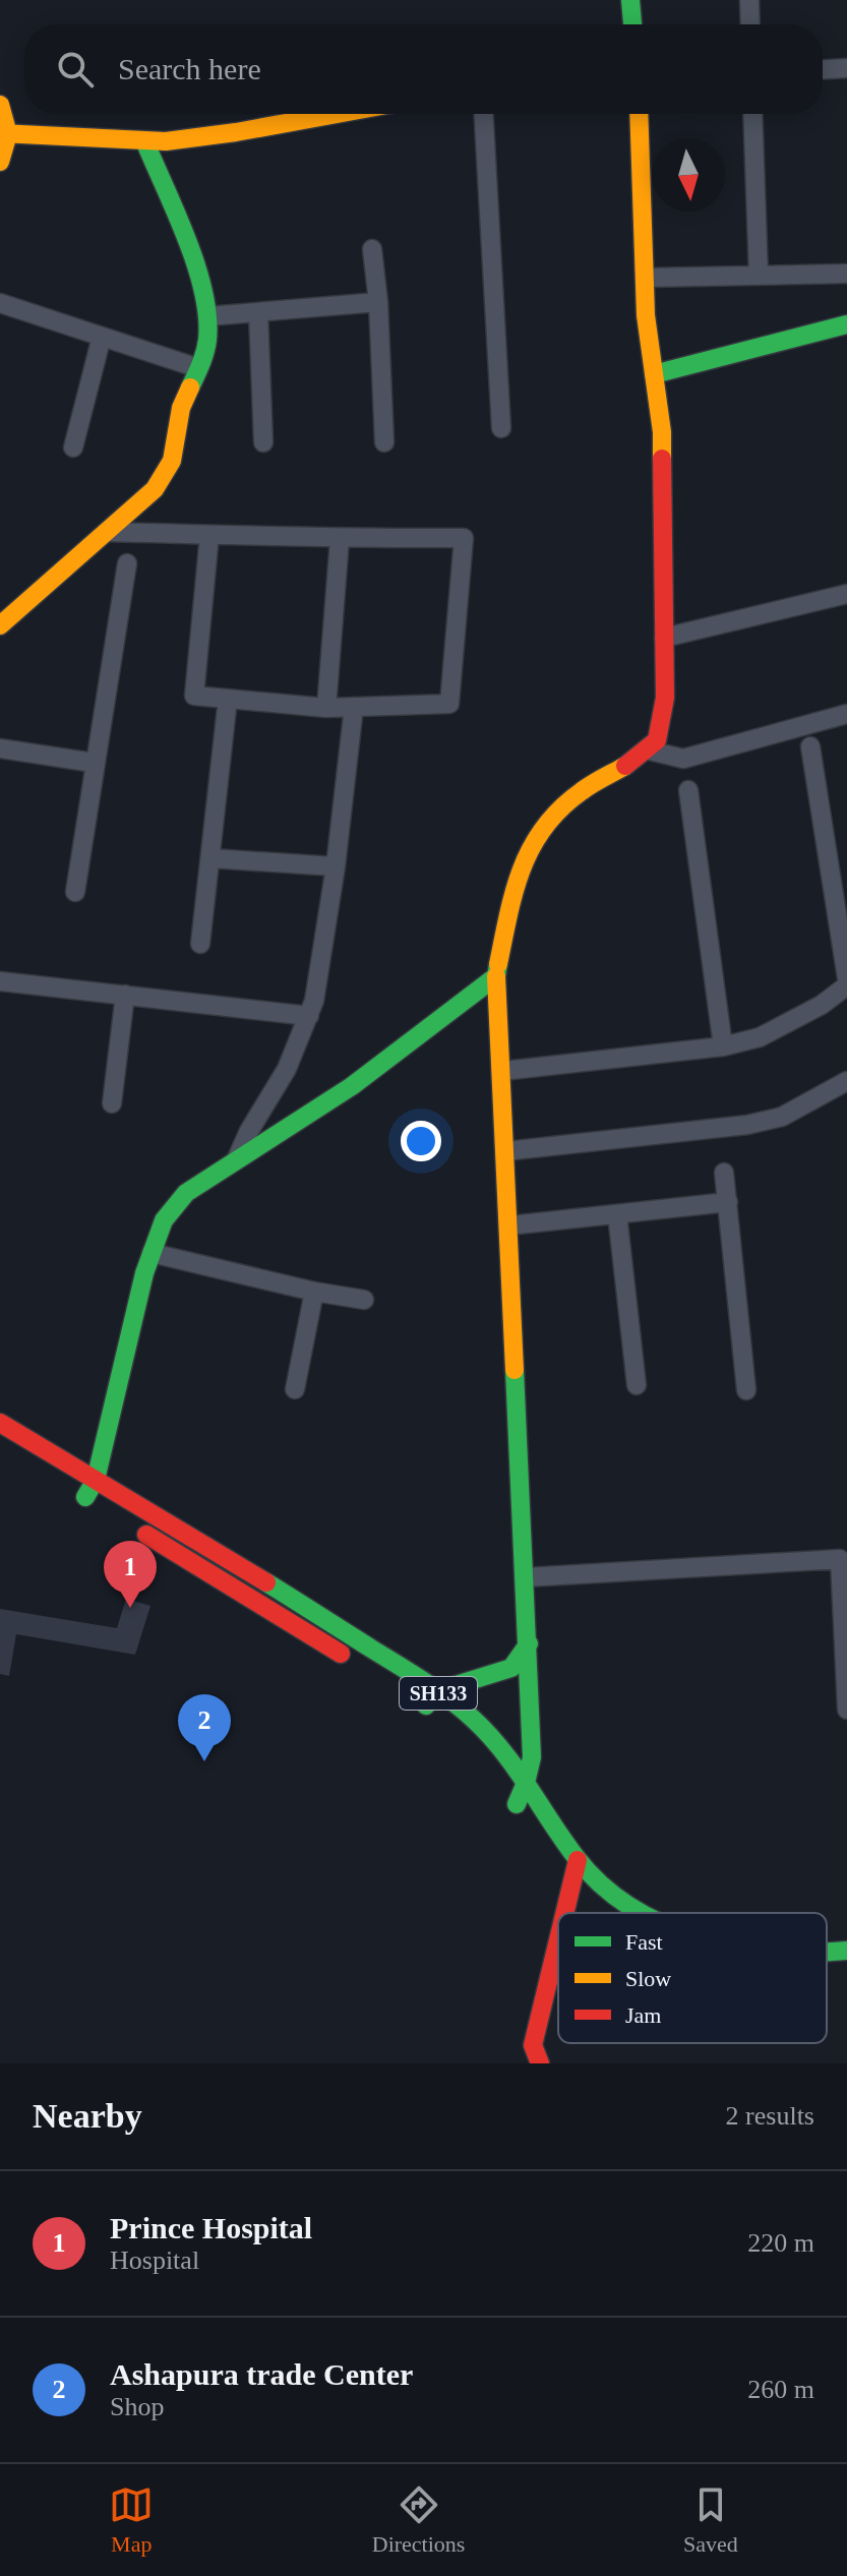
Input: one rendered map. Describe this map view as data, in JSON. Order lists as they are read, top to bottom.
{
  "streets": {
    "main road": ["SH133"]
  },
  "legend": ["Fast", "Slow", "Jam"],
  "north": "bottom",
  "page": {
    "search": "Search here",
    "pins": ["1", "2"],
    "heading": ["Nearby", "2 results"],
    "list": [
      {
        "mark": "1",
        "name": "Prince Hospital",
        "note": "Hospital",
        "value": "220 m"
      },
      {
        "mark": "2",
        "name": "Ashapura trade Center",
        "note": "Shop",
        "value": "260 m"
      }
    ],
    "nav": ["Map", "Directions", "Saved"]
  }
}
